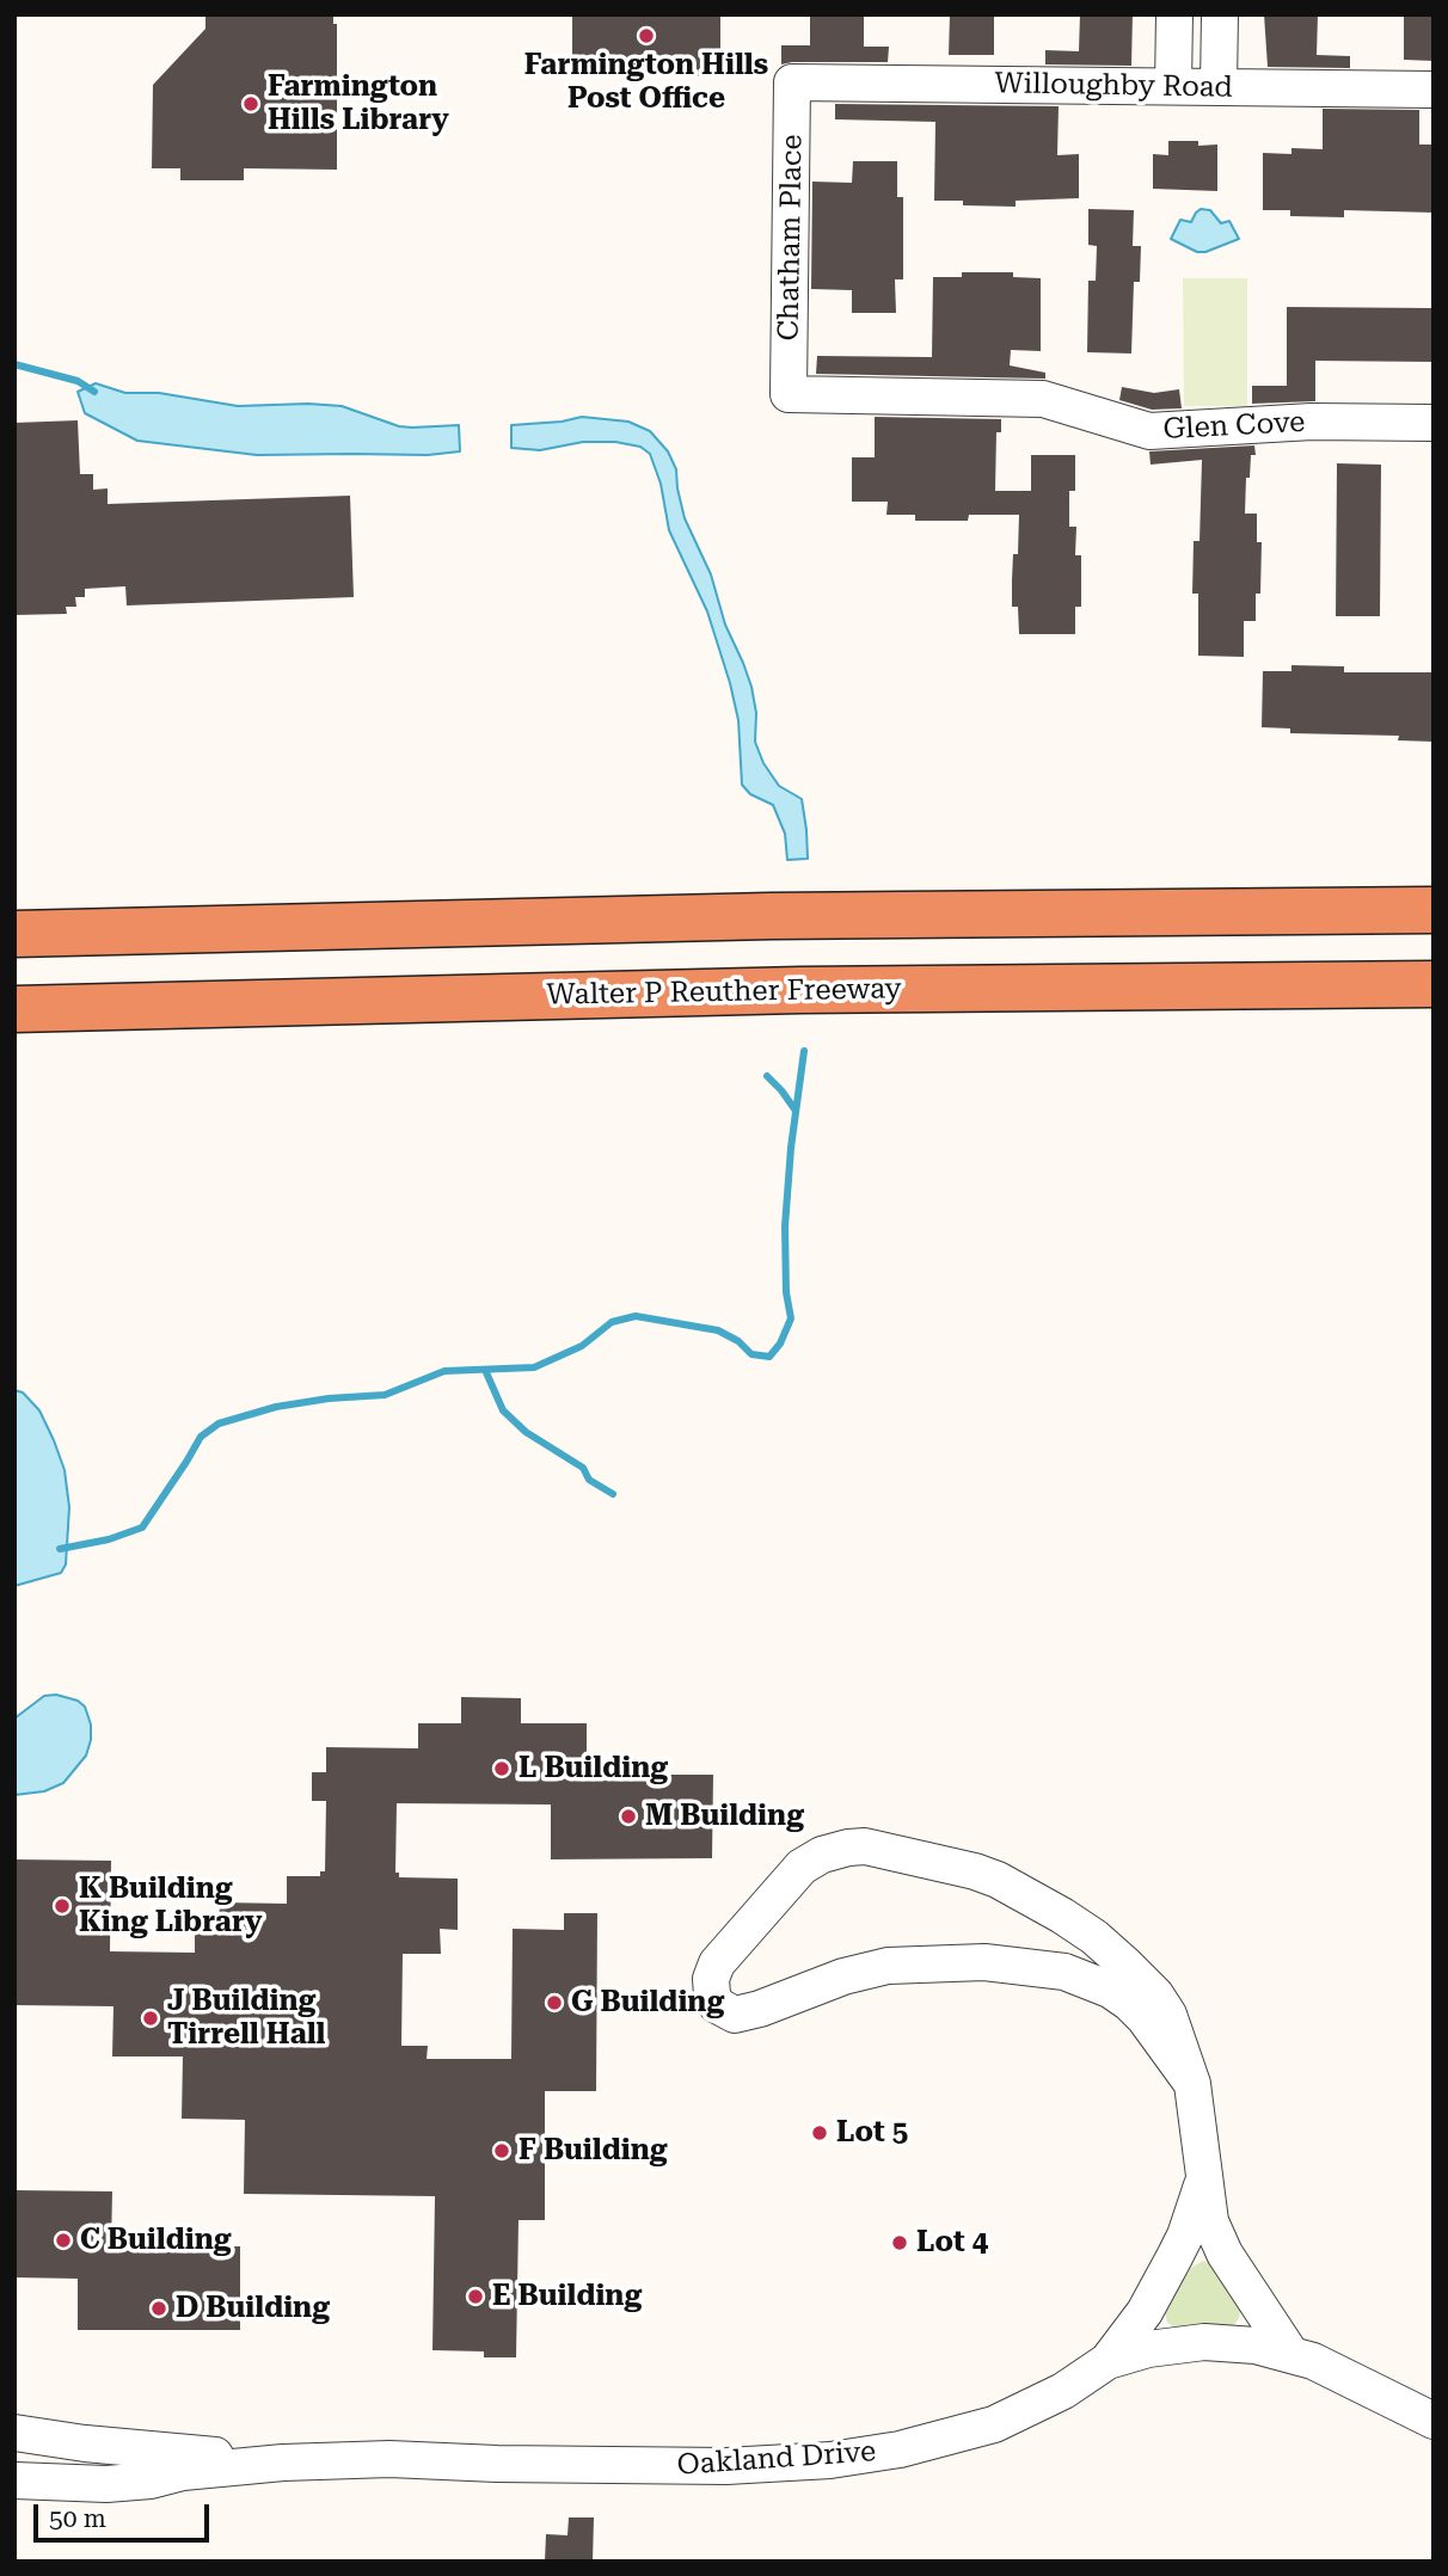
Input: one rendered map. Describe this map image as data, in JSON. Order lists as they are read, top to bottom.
{
  "streets": {
    "highway": ["Walter P Reuther Freeway"],
    "street": [
      "Willoughby Road",
      "Chatham Place",
      "Glen Cove",
      "Oakland Drive"
    ]
  },
  "crossings": [
    ["Willoughby Road", "Chatham Place"],
    ["Chatham Place", "Glen Cove"]
  ],
  "places": [
    "Farmington Hills Post Office",
    "Farmington Hills Library",
    "L Building",
    "M Building",
    "K Building King Library",
    "G Building",
    "J Building Tirrell Hall",
    "Lot 5",
    "F Building",
    "C Building",
    "Lot 4",
    "E Building",
    "D Building"
  ],
  "scale_bar": "50 m"
}
